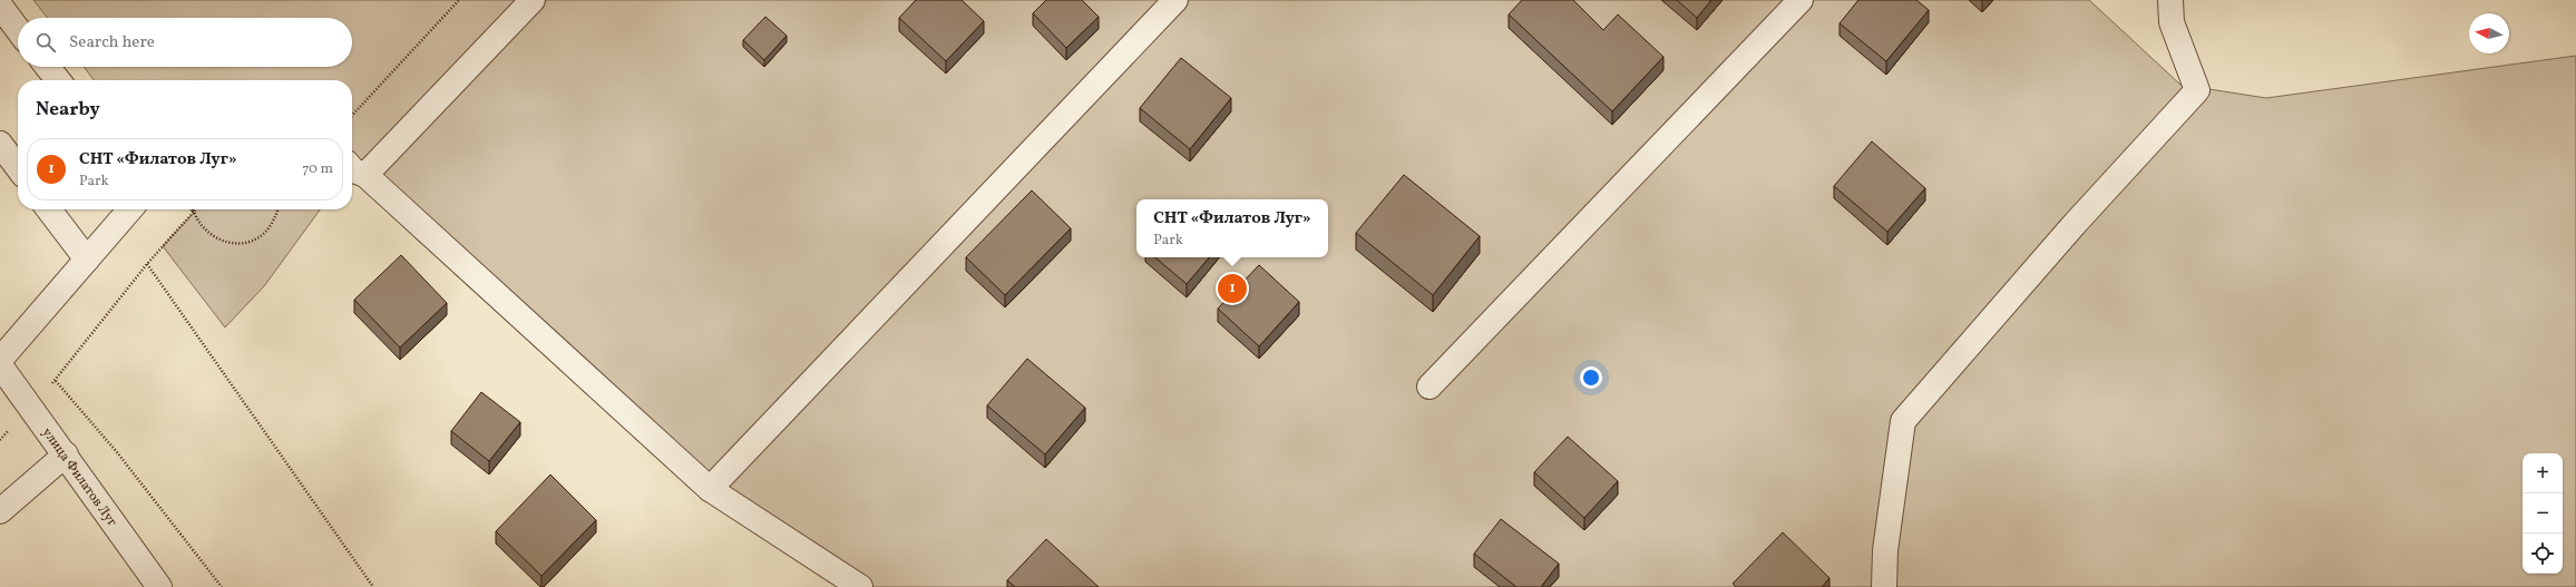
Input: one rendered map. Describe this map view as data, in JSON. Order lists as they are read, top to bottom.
{
  "streets": {
    "street": ["улица Филатов Луг"]
  },
  "north": "left",
  "page": {
    "search": "Search here",
    "heading": "Nearby",
    "list": [
      {
        "mark": "1",
        "name": "СНТ «Филатов Луг»",
        "note": "Park",
        "value": "70 m"
      }
    ],
    "popup": ["СНТ «Филатов Луг»", "Park"],
    "pins": "1",
    "map_buttons": ["+", "−"]
  }
}
